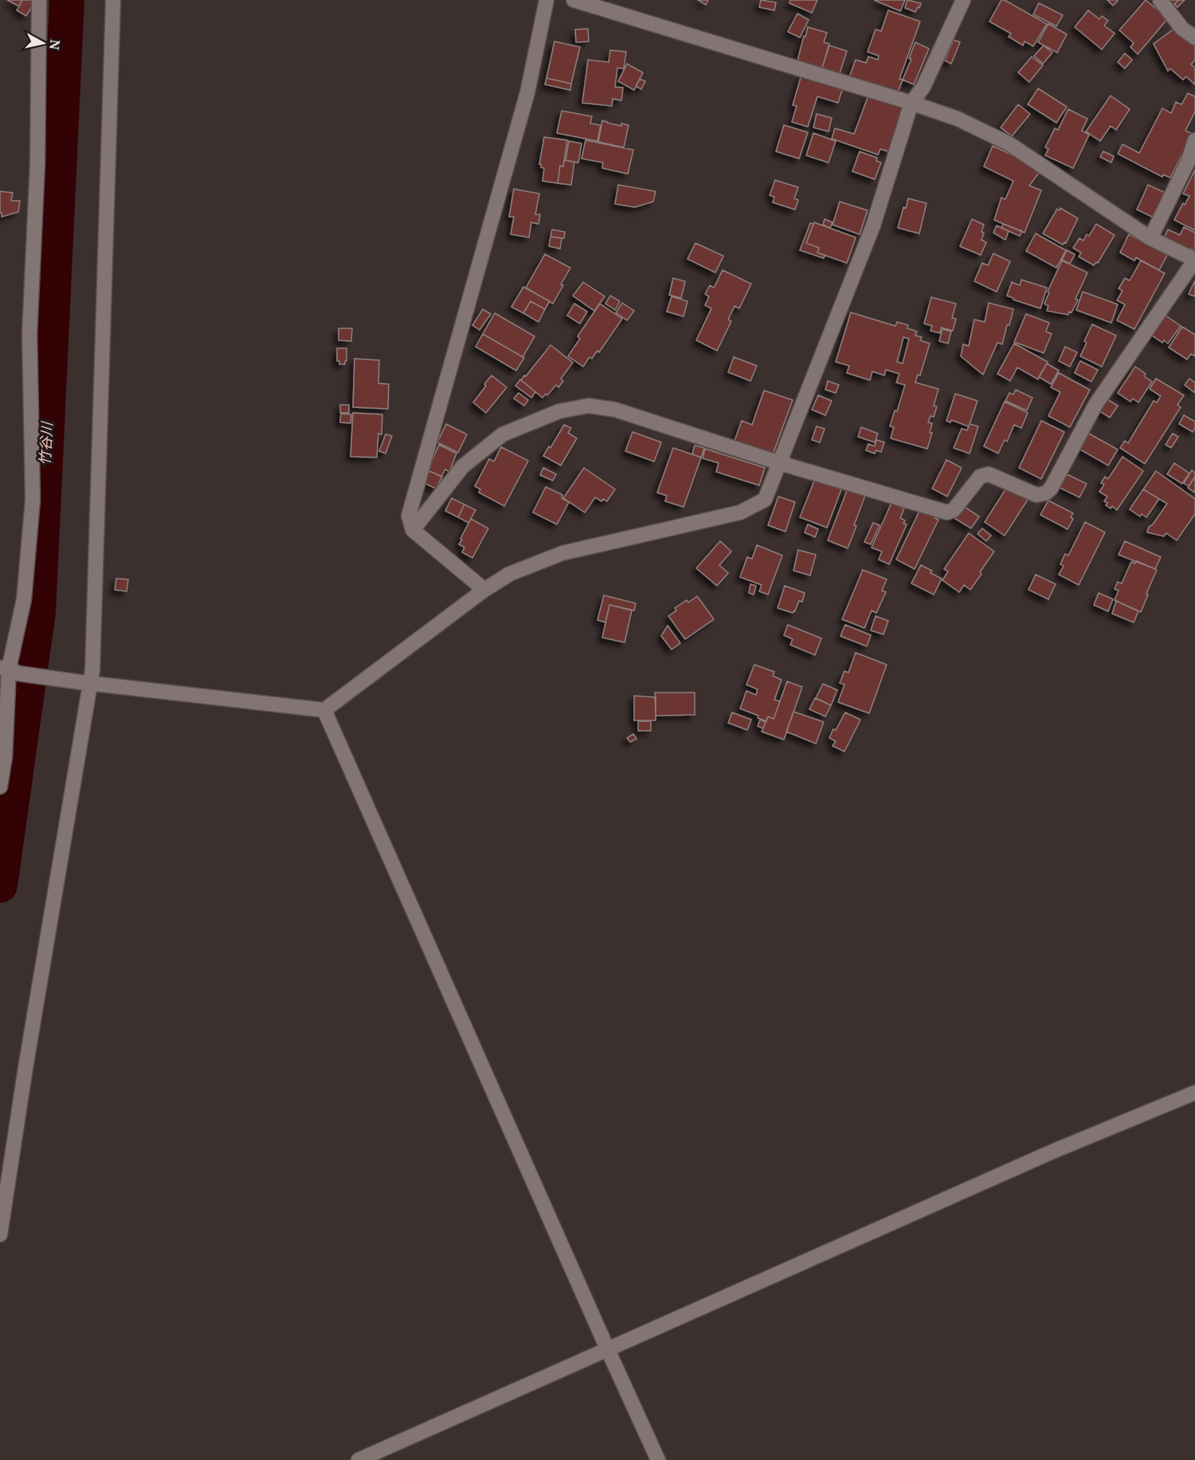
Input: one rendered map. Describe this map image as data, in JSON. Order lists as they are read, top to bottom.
{
  "water": ["竹谷川"],
  "north": "right"
}
